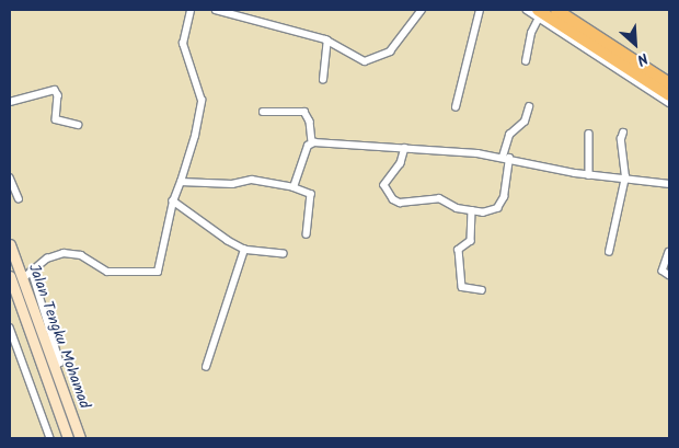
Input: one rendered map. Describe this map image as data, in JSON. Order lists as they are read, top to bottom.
{
  "streets": {
    "main road": ["Jalan Tengku Mohamad"]
  },
  "north": "bottom right"
}
